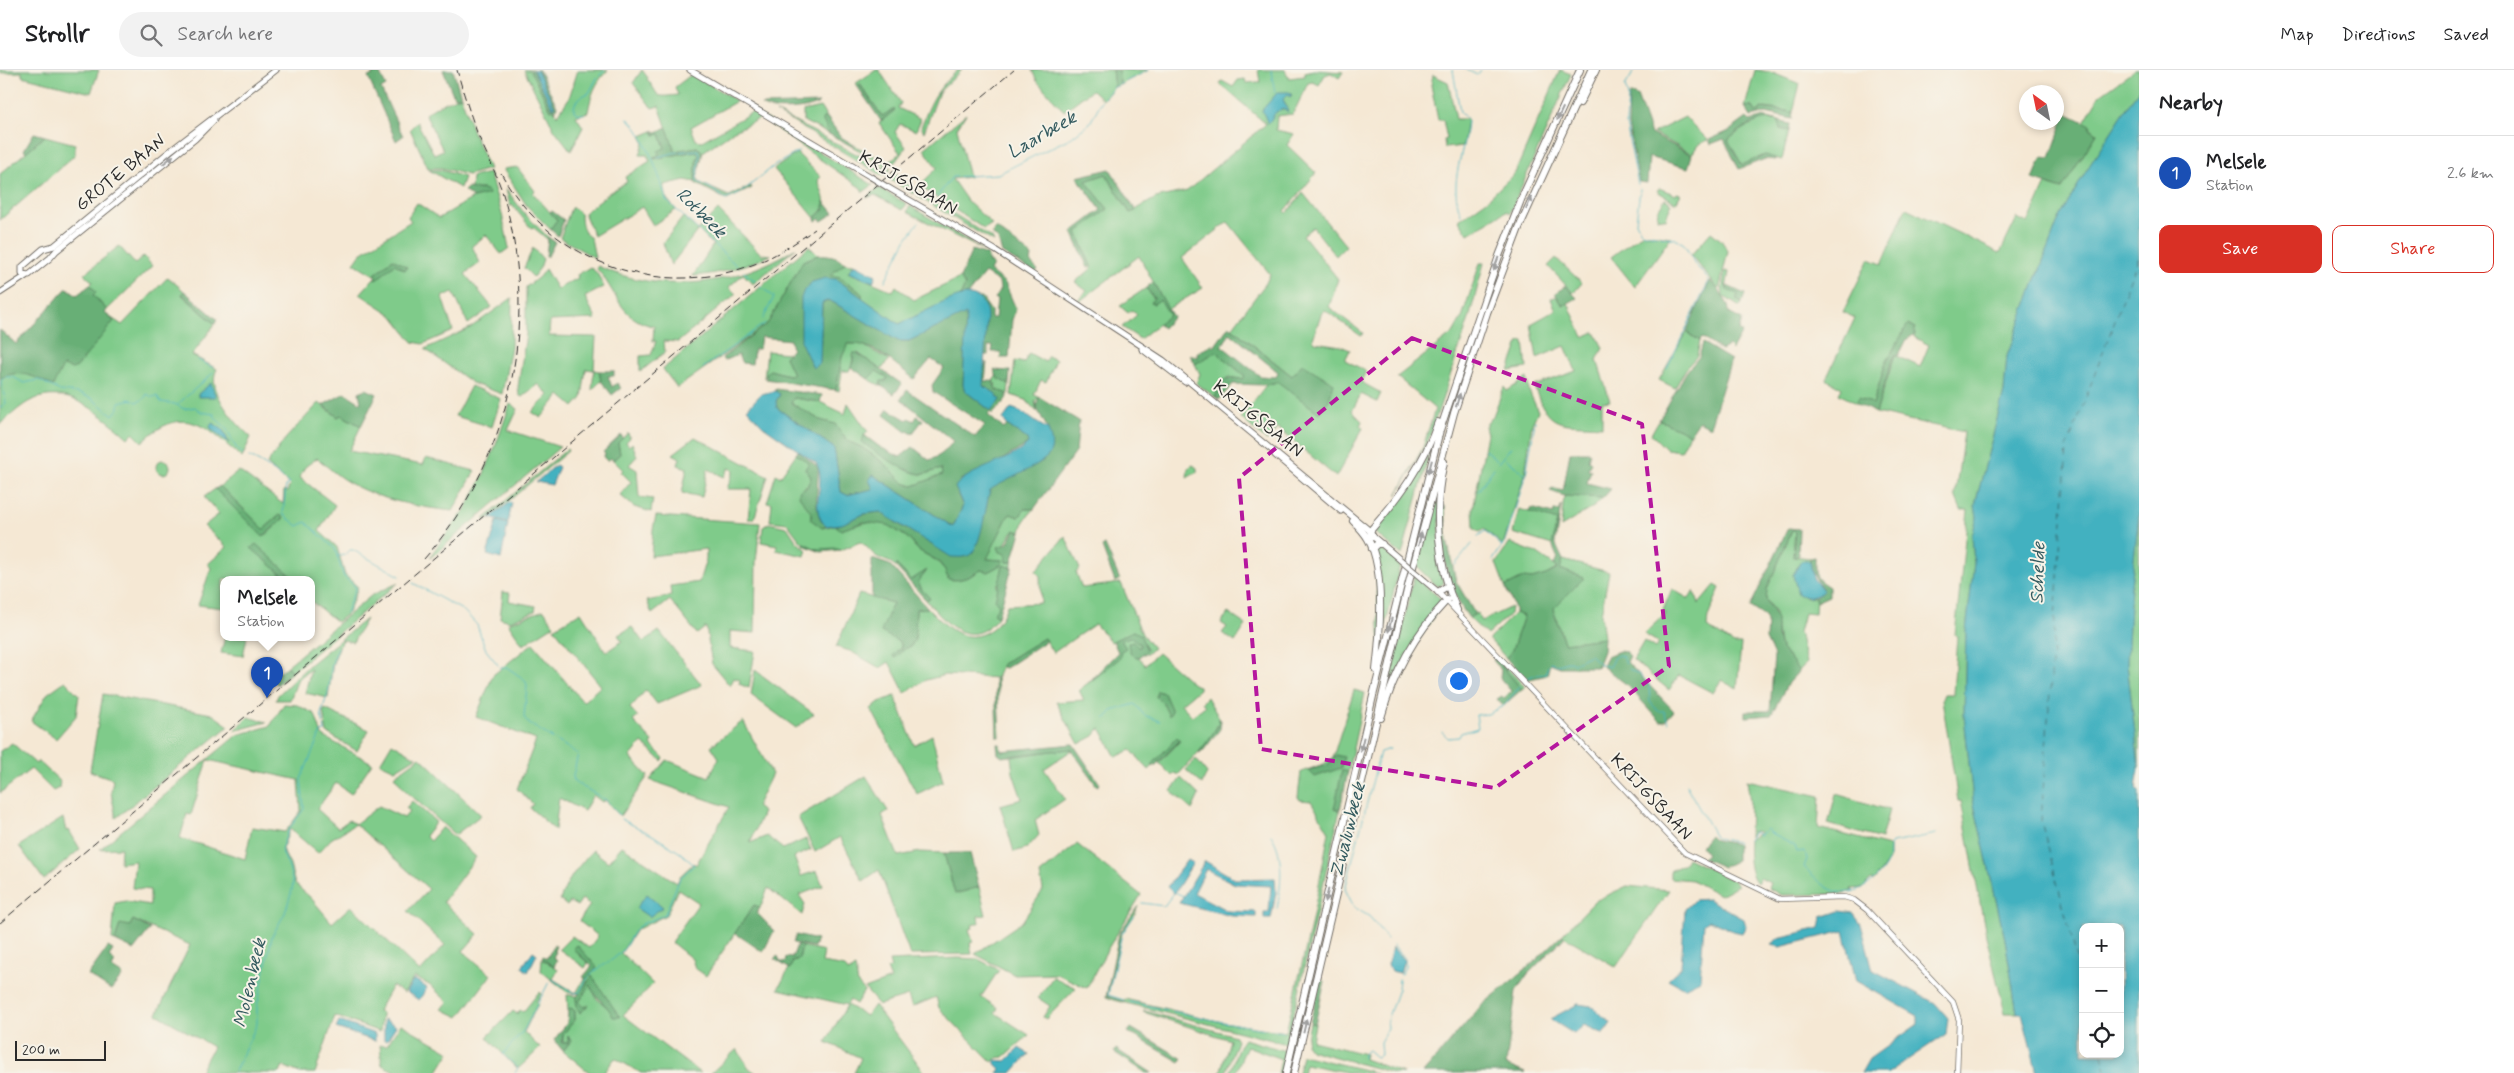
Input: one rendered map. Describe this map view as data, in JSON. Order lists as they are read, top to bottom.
{
  "streets": {
    "main road": ["GROTE BAAN", "KRIJGSBAAN"]
  },
  "water": [
    "Laarbeek",
    "Rotbeek",
    "Schelde",
    "Zwaluwbeek",
    "Molenbeek"
  ],
  "scale_bar": "200 m",
  "north": "top left",
  "page": {
    "header": "Strollr",
    "search": "Search here",
    "nav": ["Map", "Directions", "Saved"],
    "heading": "Nearby",
    "list": [
      {
        "mark": "1",
        "name": "Melsele",
        "note": "Station",
        "value": "2.6 km"
      }
    ],
    "buttons": ["Save", "Share"],
    "popup": ["Melsele", "Station"],
    "pins": "1",
    "map_buttons": ["+", "−"],
    "scale": "200 m"
  }
}
